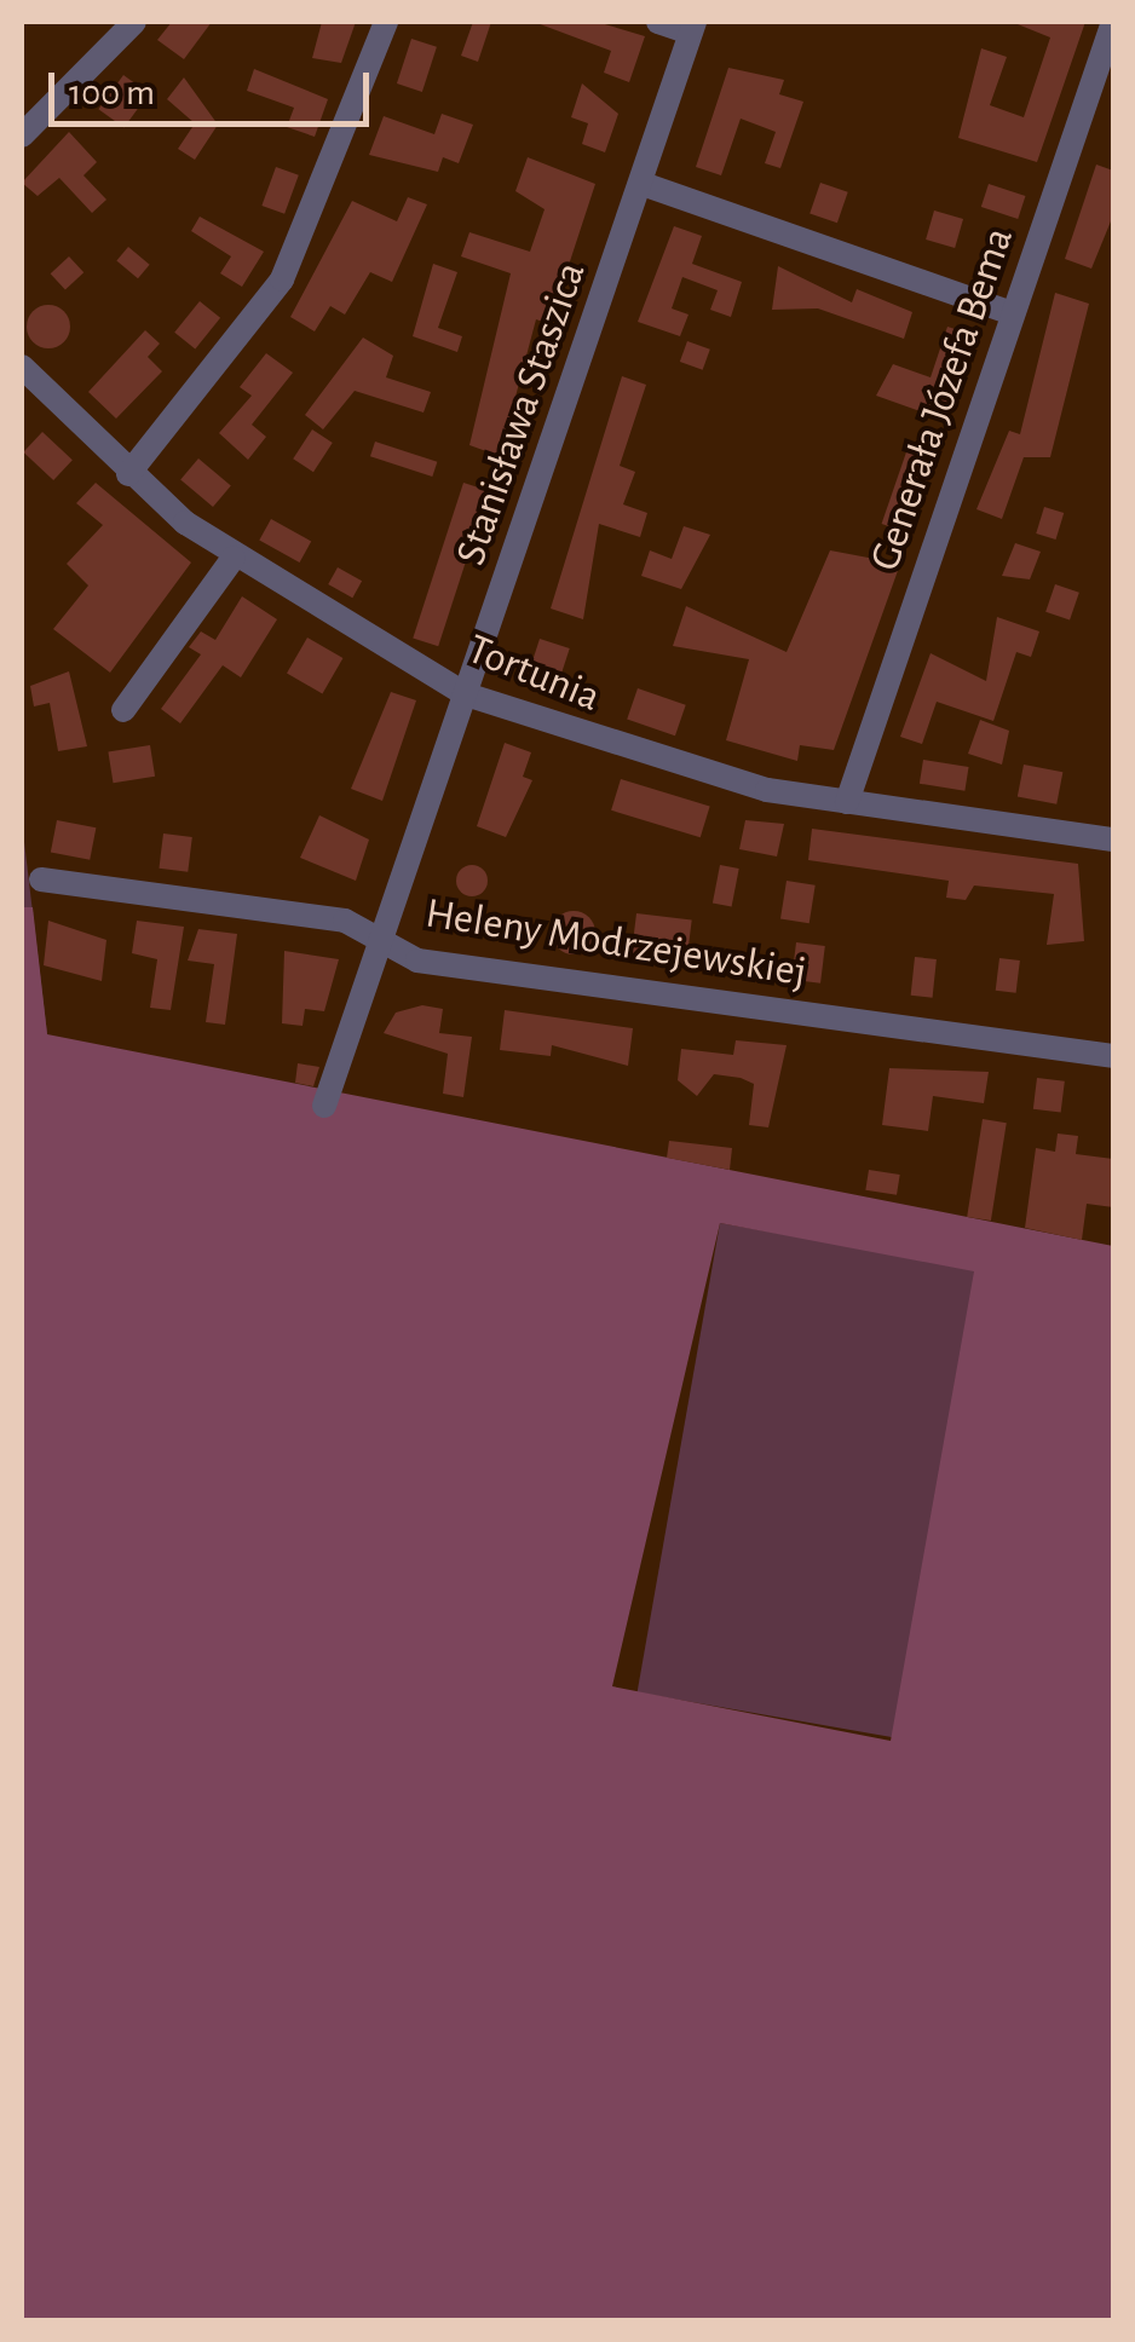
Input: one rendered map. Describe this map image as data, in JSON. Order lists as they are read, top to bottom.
{
  "streets": {
    "street": [
      "Generała Józefa Bema",
      "Stanisława Staszica",
      "Tortunia",
      "Heleny Modrzejewskiej"
    ]
  },
  "crossings": [
    ["Generała Józefa Bema", "Tortunia"],
    ["Stanisława Staszica", "Tortunia"],
    ["Stanisława Staszica", "Heleny Modrzejewskiej"]
  ],
  "scale_bar": "100 m"
}
